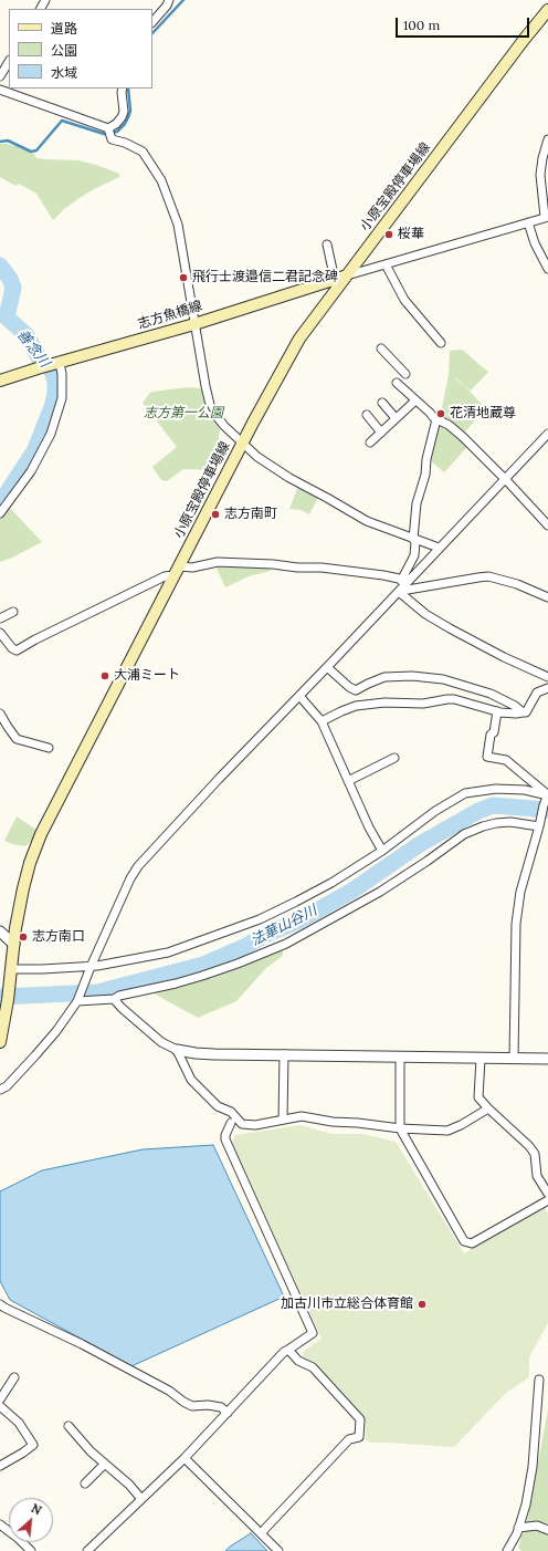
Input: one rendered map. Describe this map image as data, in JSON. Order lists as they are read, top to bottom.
{
  "streets": {
    "main road": ["小原宝殿停車場線", "志方魚橋線"]
  },
  "crossings": [
    ["小原宝殿停車場線", "志方魚橋線"]
  ],
  "water": ["善念川", "法華山谷川"],
  "parks": ["志方第一公園"],
  "places": [
    "桜華",
    "飛行士渡邉信二君記念碑",
    "花清地蔵尊",
    "志方南町",
    "大浦ミート",
    "志方南口",
    "加古川市立総合体育館"
  ],
  "legend": ["道路", "公園", "水域"],
  "scale_bar": "100 m",
  "north": "top right"
}
